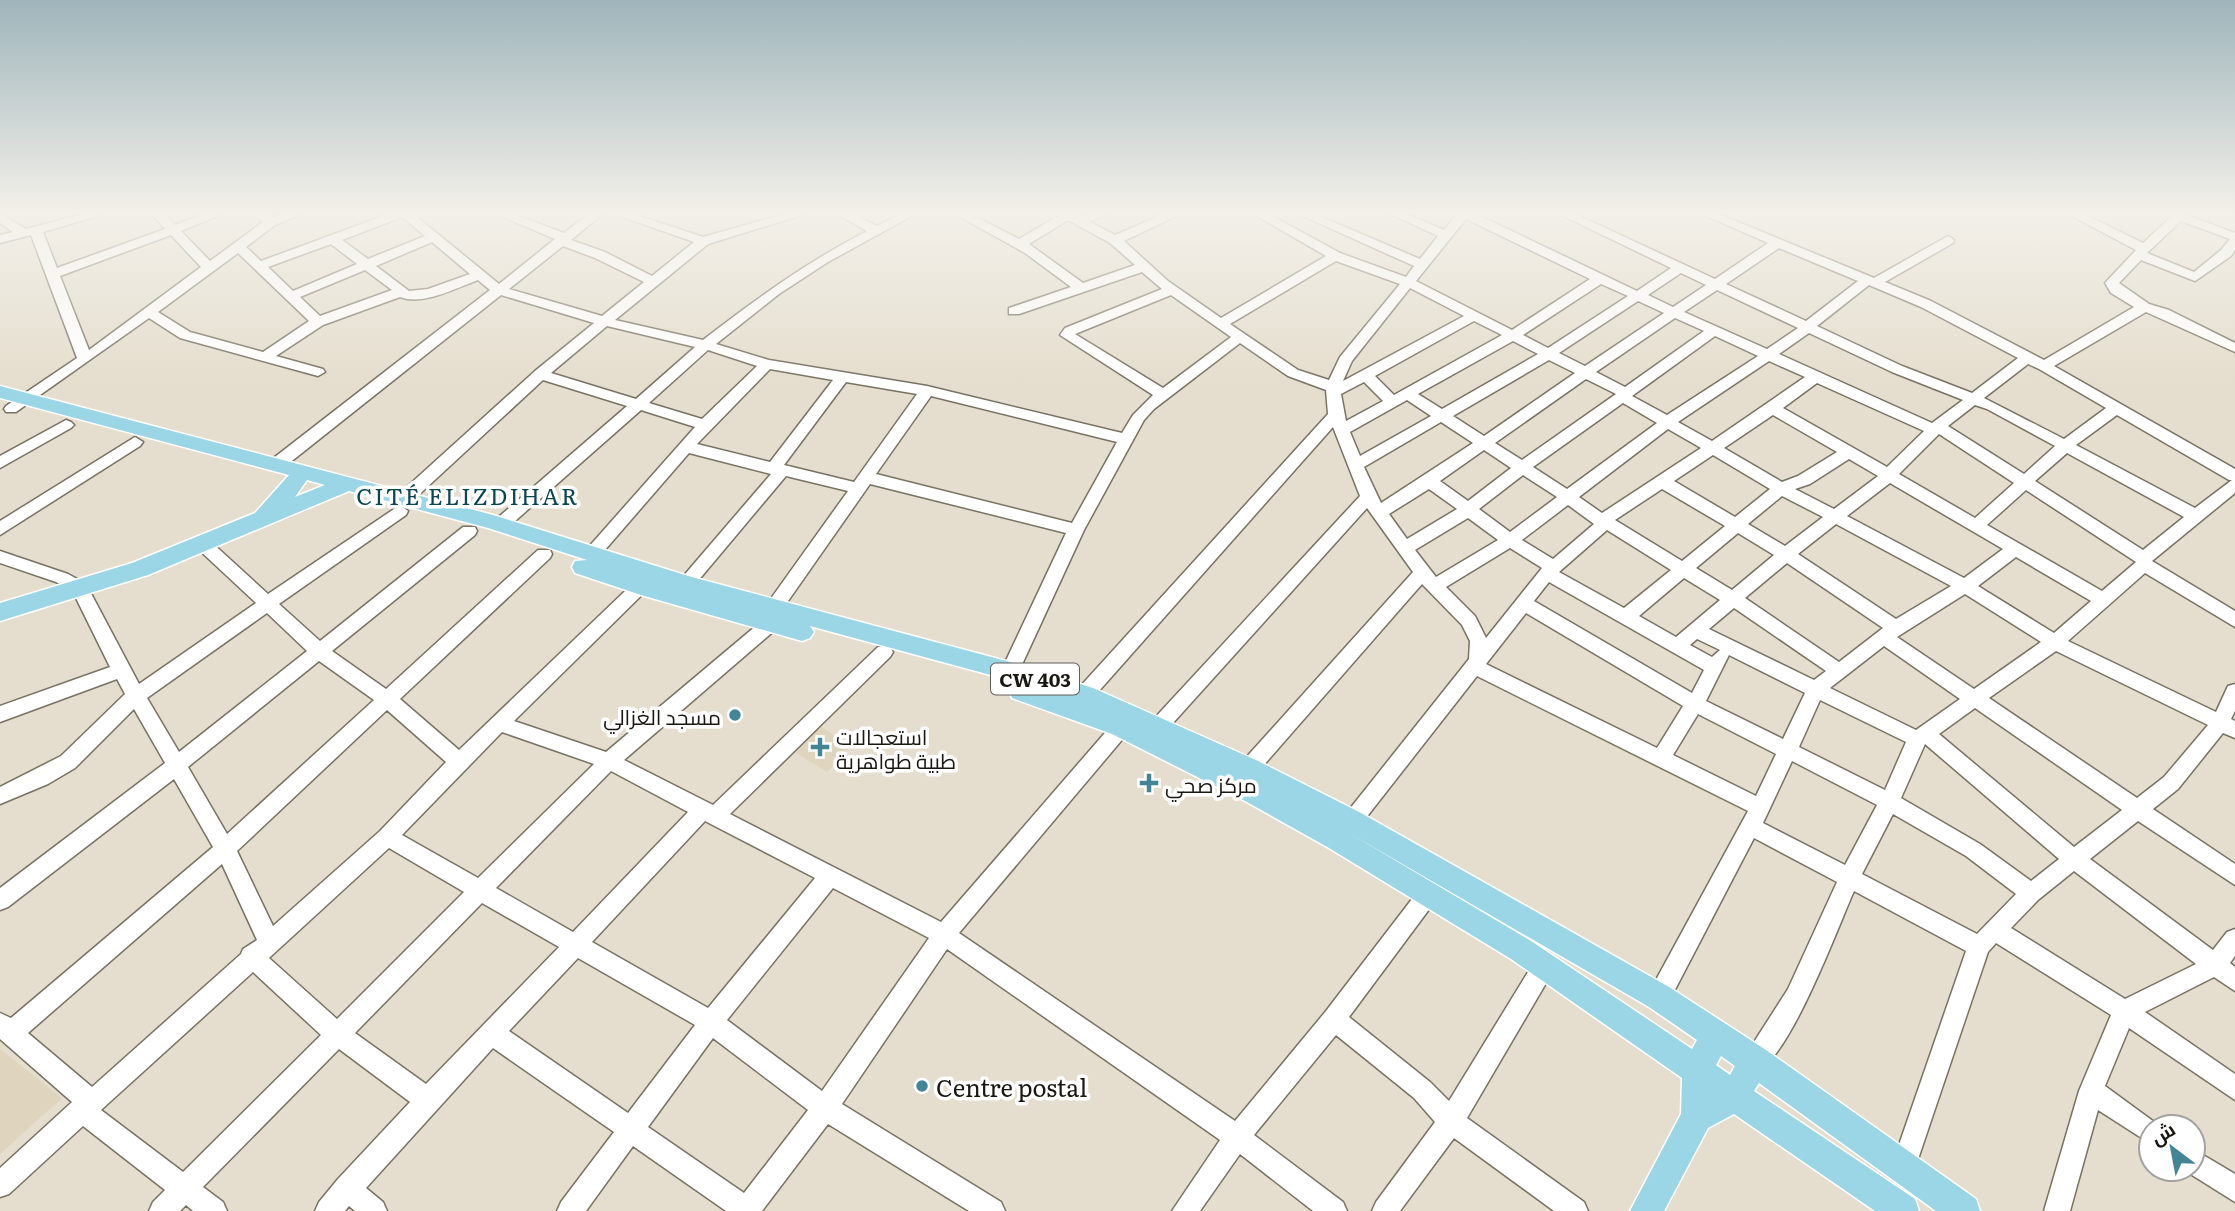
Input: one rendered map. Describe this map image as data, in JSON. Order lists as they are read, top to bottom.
{
  "streets": {
    "main road": ["CW 403"]
  },
  "districts": ["CITÉ ELIZDIHAR"],
  "places": {
    "other": ["مسجد الغزالي", "Centre postal"],
    "health": ["استعجالات طبية طواهرية", "مركز صحي"]
  },
  "north": "top left"
}
